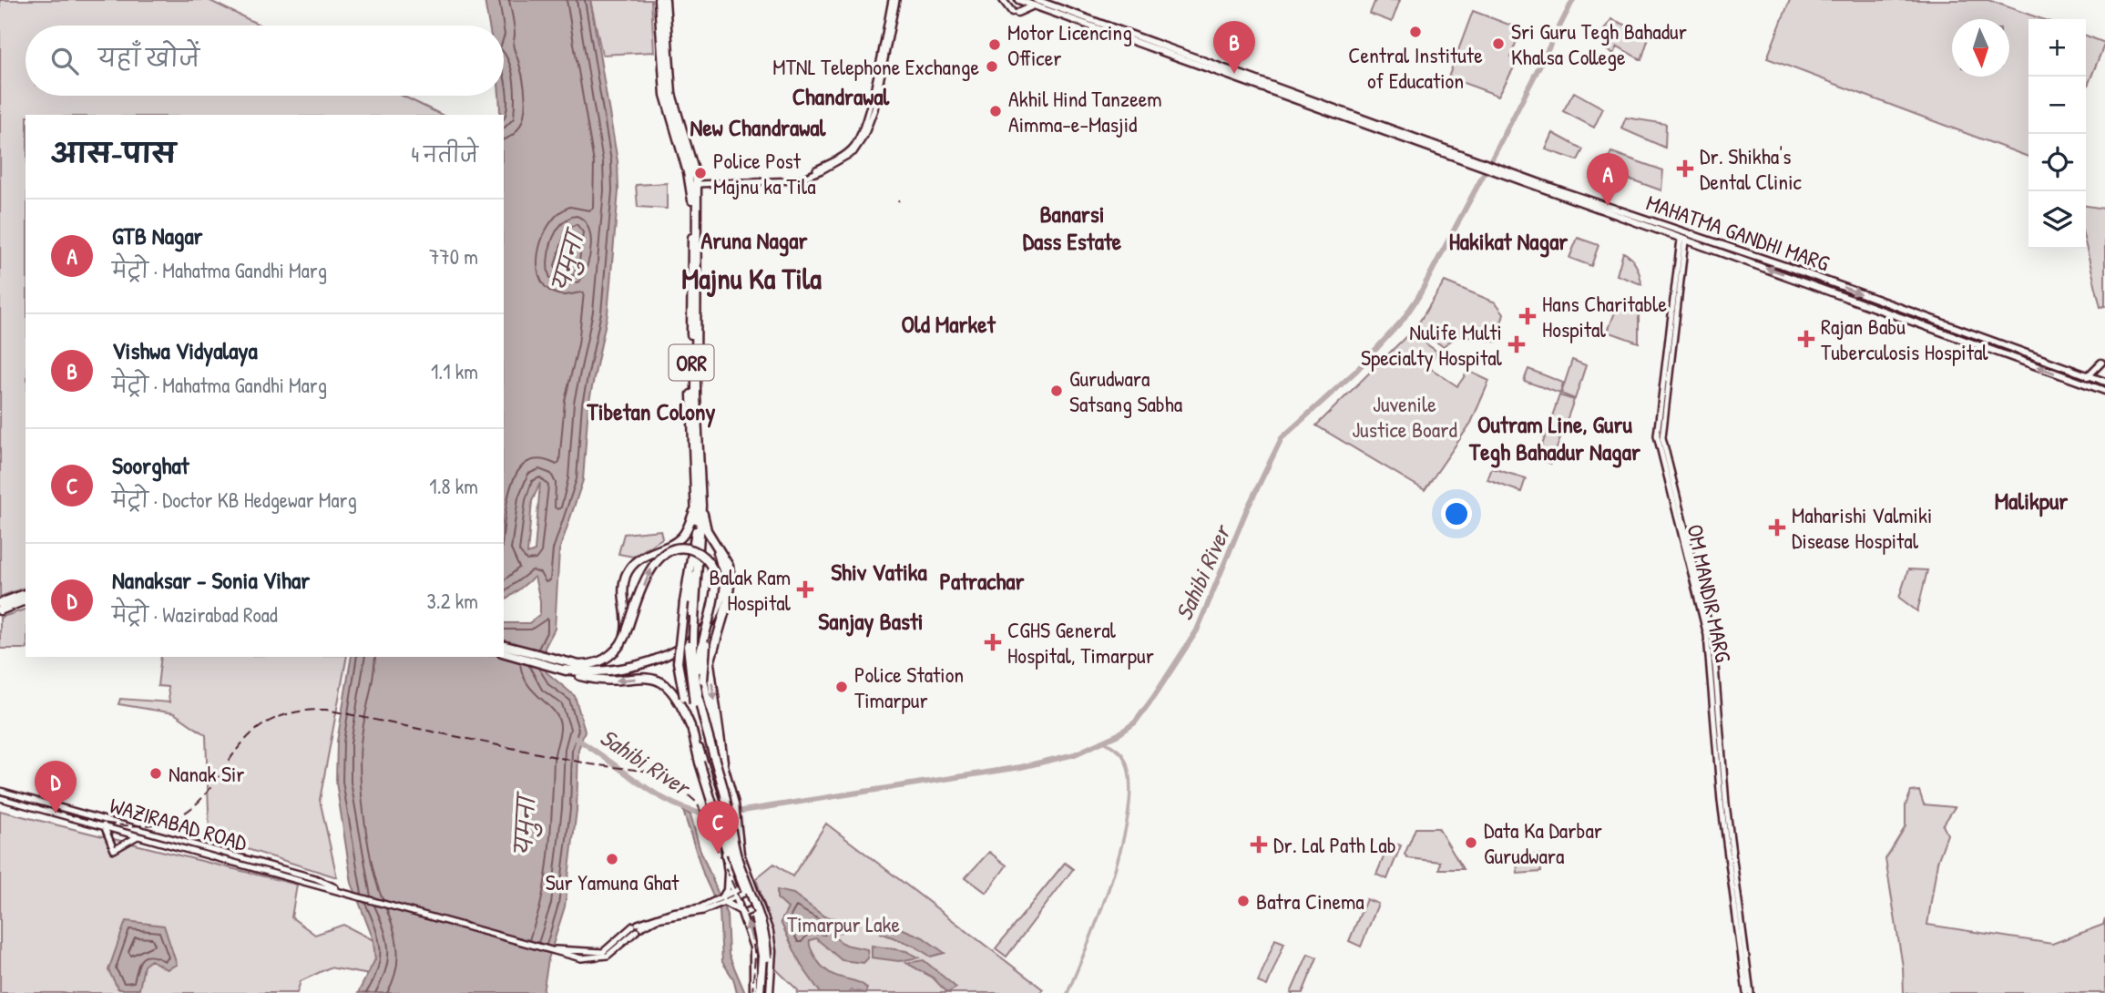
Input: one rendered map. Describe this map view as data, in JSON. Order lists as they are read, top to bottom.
{
  "streets": {
    "highway": ["ORR"],
    "main road": ["MAHATMA GANDHI MARG", "OM MANDIR MARG", "WAZIRABAD ROAD"]
  },
  "districts": [
    "Chandrawal",
    "New Chandrawal",
    "Banarsi Dass Estate",
    "Aruna Nagar",
    "Hakikat Nagar",
    "Majnu Ka Tila",
    "Old Market",
    "Tibetan Colony",
    "Outram Line, Guru Tegh Bahadur Nagar",
    "Malikpur",
    "Shiv Vatika",
    "Patrachar",
    "Sanjay Basti"
  ],
  "water": ["यमुना", "Sahibi River"],
  "parks": ["Juvenile Justice Board", "Timarpur Lake"],
  "places": {
    "other": [
      "Central Institute of Education",
      "Sri Guru Tegh Bahadur Khalsa College",
      "Motor Licencing Officer",
      "MTNL Telephone Exchange",
      "Akhil Hind Tanzeem Aimma-e-Masjid",
      "Police Post Majnu ka Tila",
      "Gurudwara Satsang Sabha",
      "Police Station Timarpur",
      "Nanak Sir",
      "Data Ka Darbar Gurudwara",
      "Sur Yamuna Ghat",
      "Batra Cinema"
    ],
    "health": [
      "Dr. Shikha's Dental Clinic",
      "Hans Charitable Hospital",
      "Rajan Babu Tuberculosis Hospital",
      "Nulife Multi Specialty Hospital",
      "Maharishi Valmiki Disease Hospital",
      "Balak Ram Hospital",
      "CGHS General Hospital, Timarpur",
      "Dr. Lal Path Lab"
    ]
  },
  "north": "bottom",
  "page": {
    "map_buttons": ["+", "−"],
    "pins": [
      "B",
      "A",
      "D",
      "C"
    ],
    "search": "यहाँ खोजें",
    "heading": ["आस-पास", "4 नतीजे"],
    "list": [
      {
        "mark": "A",
        "name": "GTB Nagar",
        "note": "मेट्रो · Mahatma Gandhi Marg",
        "value": "770 m"
      },
      {
        "mark": "B",
        "name": "Vishwa Vidyalaya",
        "note": "मेट्रो · Mahatma Gandhi Marg",
        "value": "1.1 km"
      },
      {
        "mark": "C",
        "name": "Soorghat",
        "note": "मेट्रो · Doctor KB Hedgewar Marg",
        "value": "1.8 km"
      },
      {
        "mark": "D",
        "name": "Nanaksar - Sonia Vihar",
        "note": "मेट्रो · Wazirabad Road",
        "value": "3.2 km"
      }
    ]
  }
}
